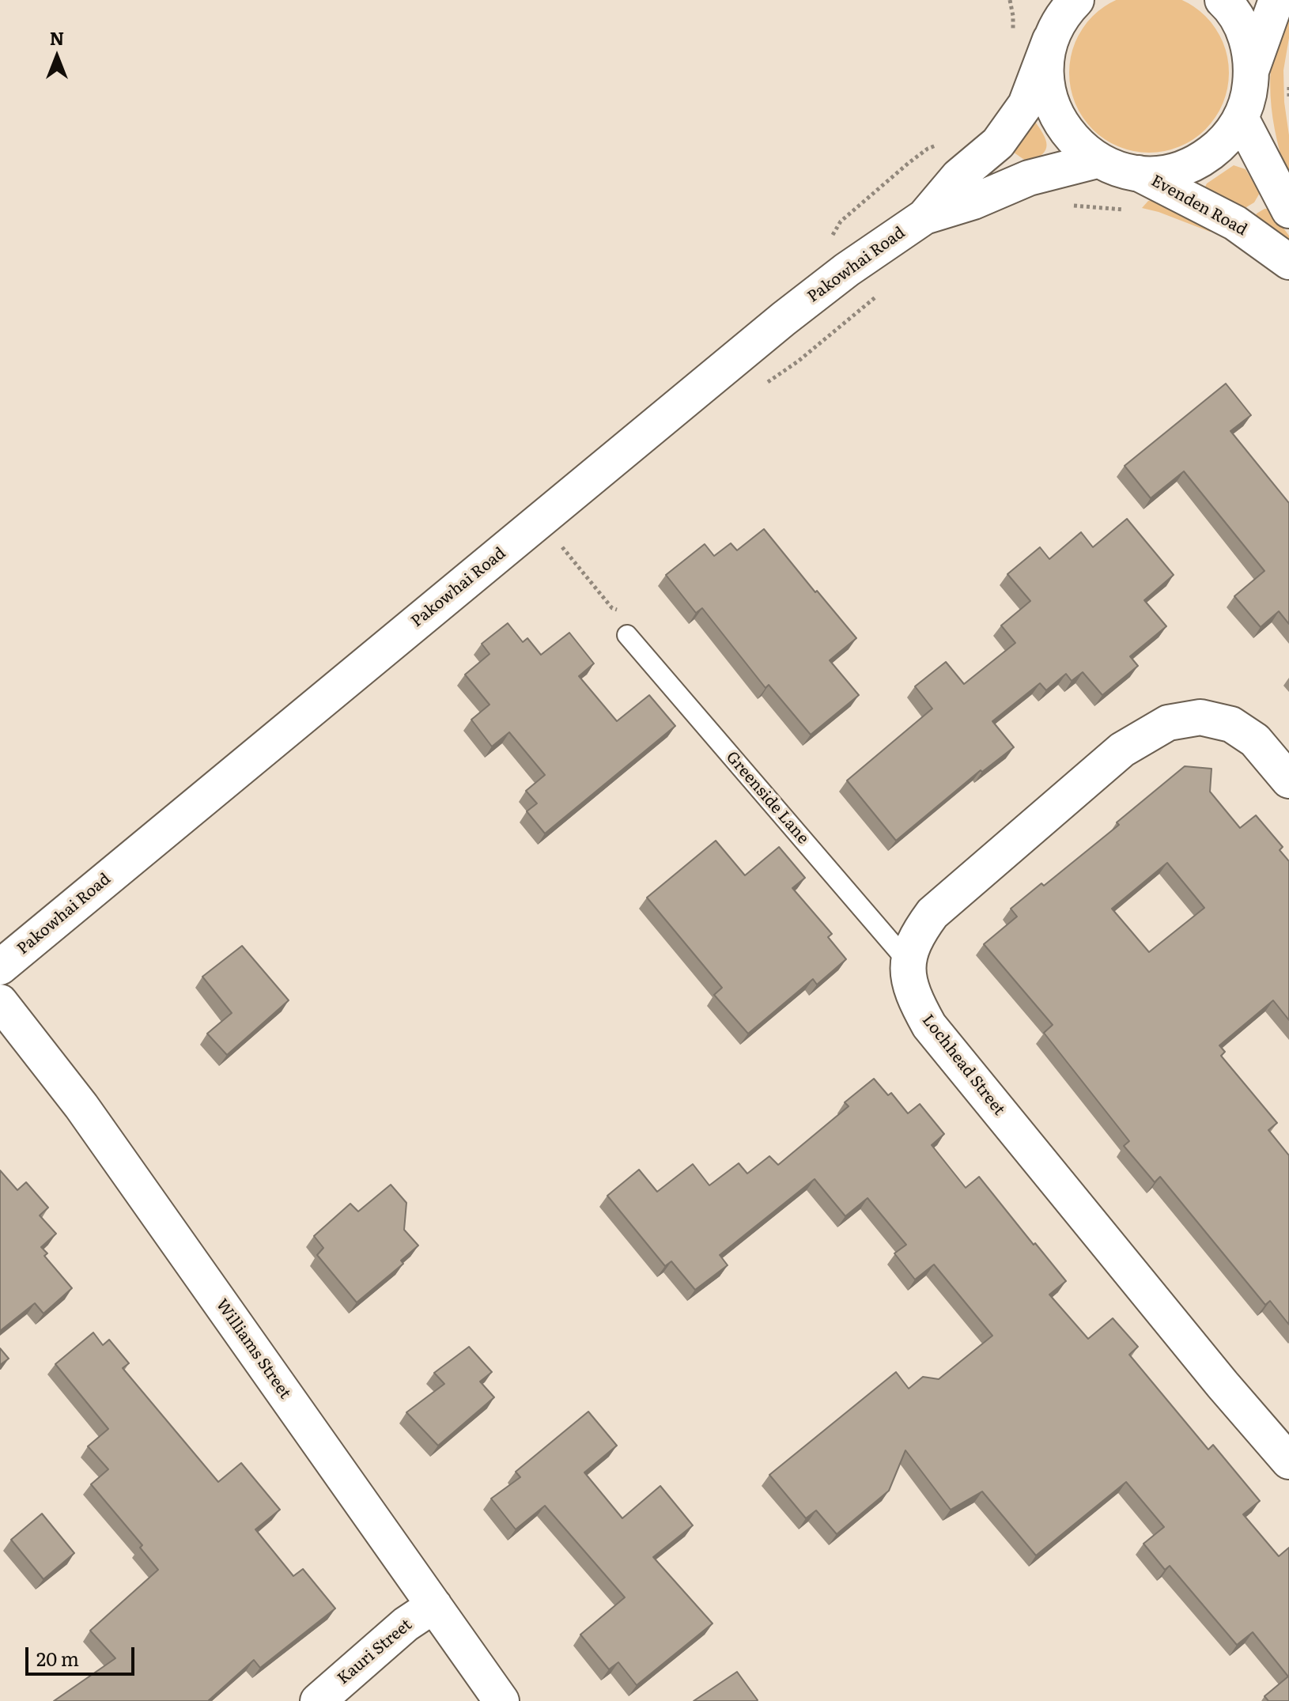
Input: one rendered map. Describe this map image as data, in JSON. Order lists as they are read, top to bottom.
{
  "streets": {
    "street": [
      "Evenden Road",
      "Pakowhai Road",
      "Lochhead Street",
      "Williams Street",
      "Kauri Street"
    ],
    "lane": ["Greenside Lane"]
  },
  "crossings": [
    ["Greenside Lane", "Lochhead Street"],
    ["Williams Street", "Kauri Street"]
  ],
  "scale_bar": "20 m",
  "north": "top"
}
